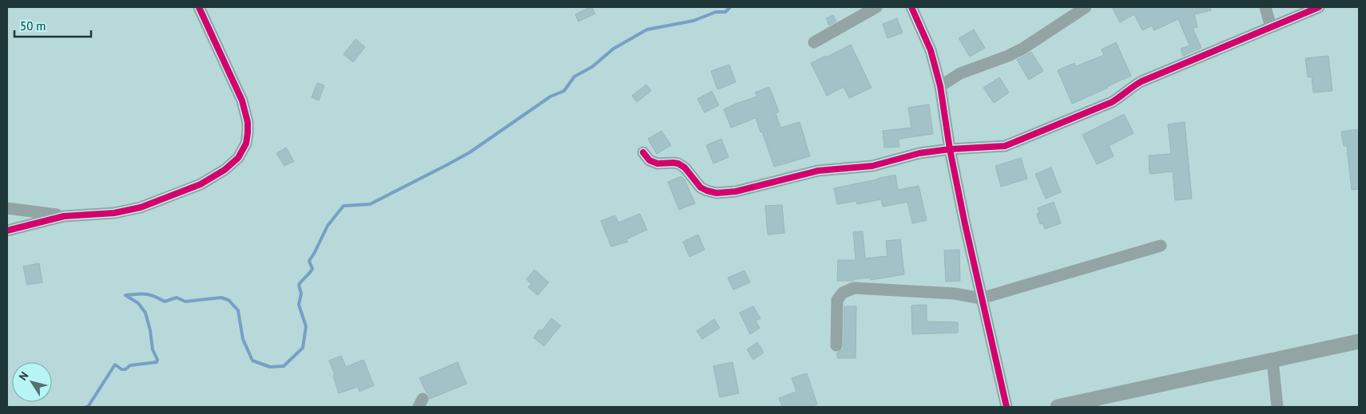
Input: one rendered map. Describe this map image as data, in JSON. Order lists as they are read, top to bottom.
{
  "scale_bar": "50 m",
  "north": "top left"
}
